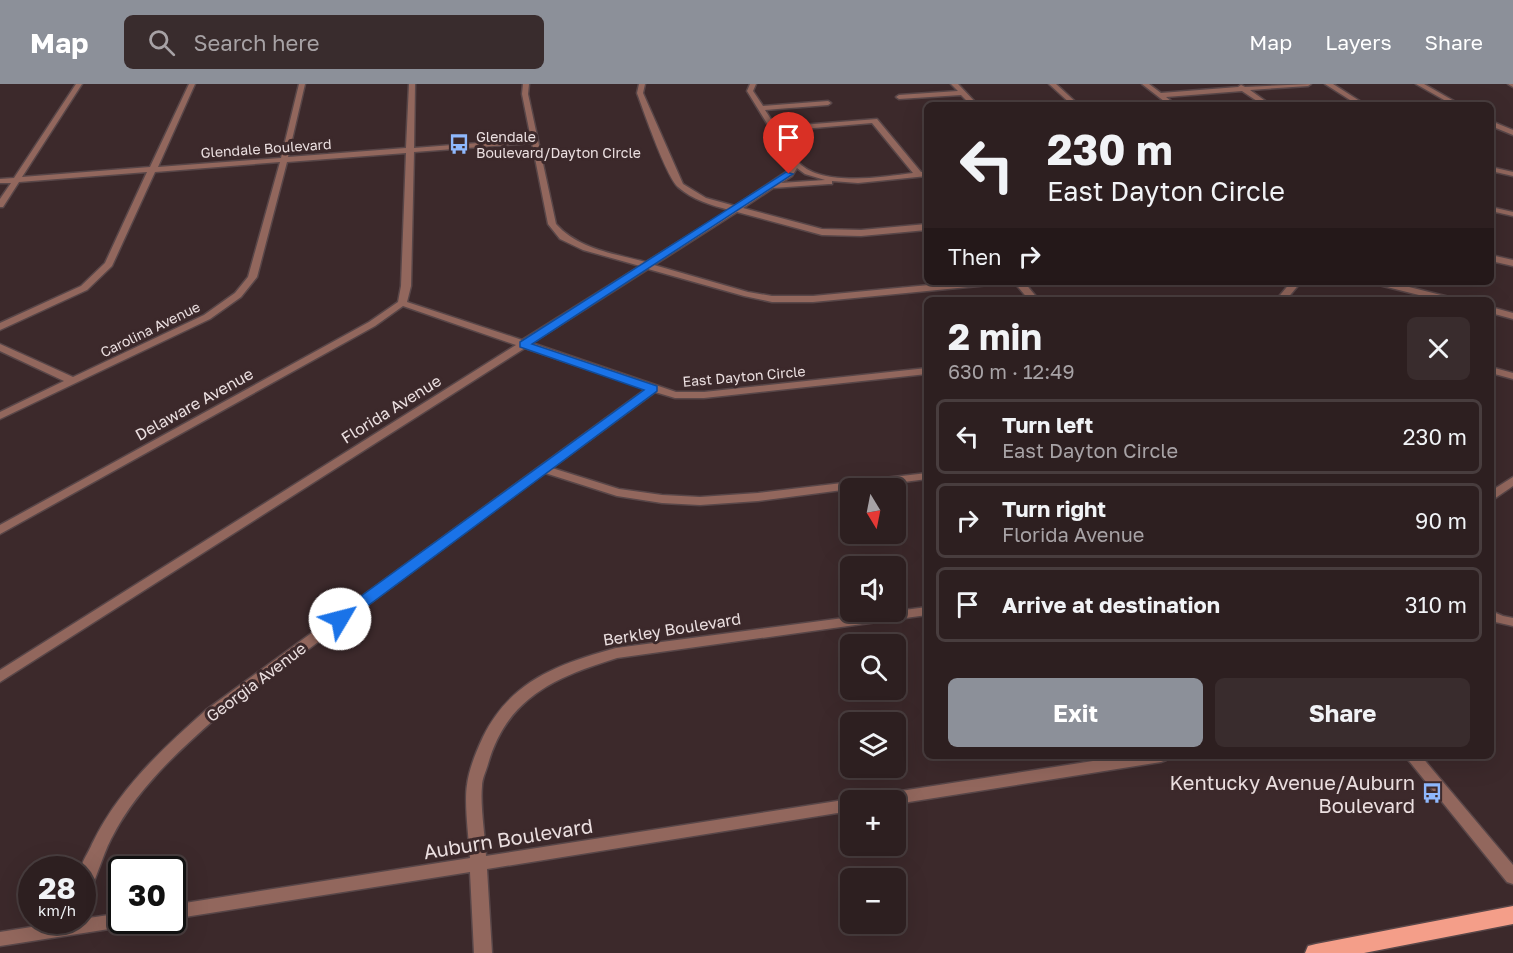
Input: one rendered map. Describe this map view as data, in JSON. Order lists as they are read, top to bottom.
{
  "streets": {
    "street": [
      "Glendale Boulevard",
      "Carolina Avenue",
      "East Dayton Circle",
      "Delaware Avenue",
      "Florida Avenue",
      "Berkley Boulevard",
      "Georgia Avenue",
      "Auburn Boulevard"
    ]
  },
  "crossings": [
    ["Glendale Boulevard", "Carolina Avenue"],
    ["East Dayton Circle", "Delaware Avenue"],
    ["East Dayton Circle", "Florida Avenue"],
    ["East Dayton Circle", "Georgia Avenue"],
    ["Berkley Boulevard", "Auburn Boulevard"]
  ],
  "places": {
    "bus stop": ["Glendale Boulevard/Dayton Circle", "Kentucky Avenue/Auburn Boulevard"]
  },
  "north": "bottom",
  "page": {
    "header": "Map",
    "search": "Search here",
    "nav": ["Map", "Layers", "Share"],
    "turn": ["230 m", "East Dayton Circle"],
    "then": "Then",
    "heading": ["2 min", "630 m · 12:49"],
    "list": [
      {
        "name": "Turn left",
        "note": "East Dayton Circle",
        "value": "230 m"
      },
      {
        "name": "Turn right",
        "note": "Florida Avenue",
        "value": "90 m"
      },
      {
        "name": "Arrive at destination",
        "value": "310 m"
      }
    ],
    "map_buttons": ["+", "−"],
    "buttons": ["Exit", "Share"],
    "speed": "28 km/h",
    "limit": "30"
  }
}
